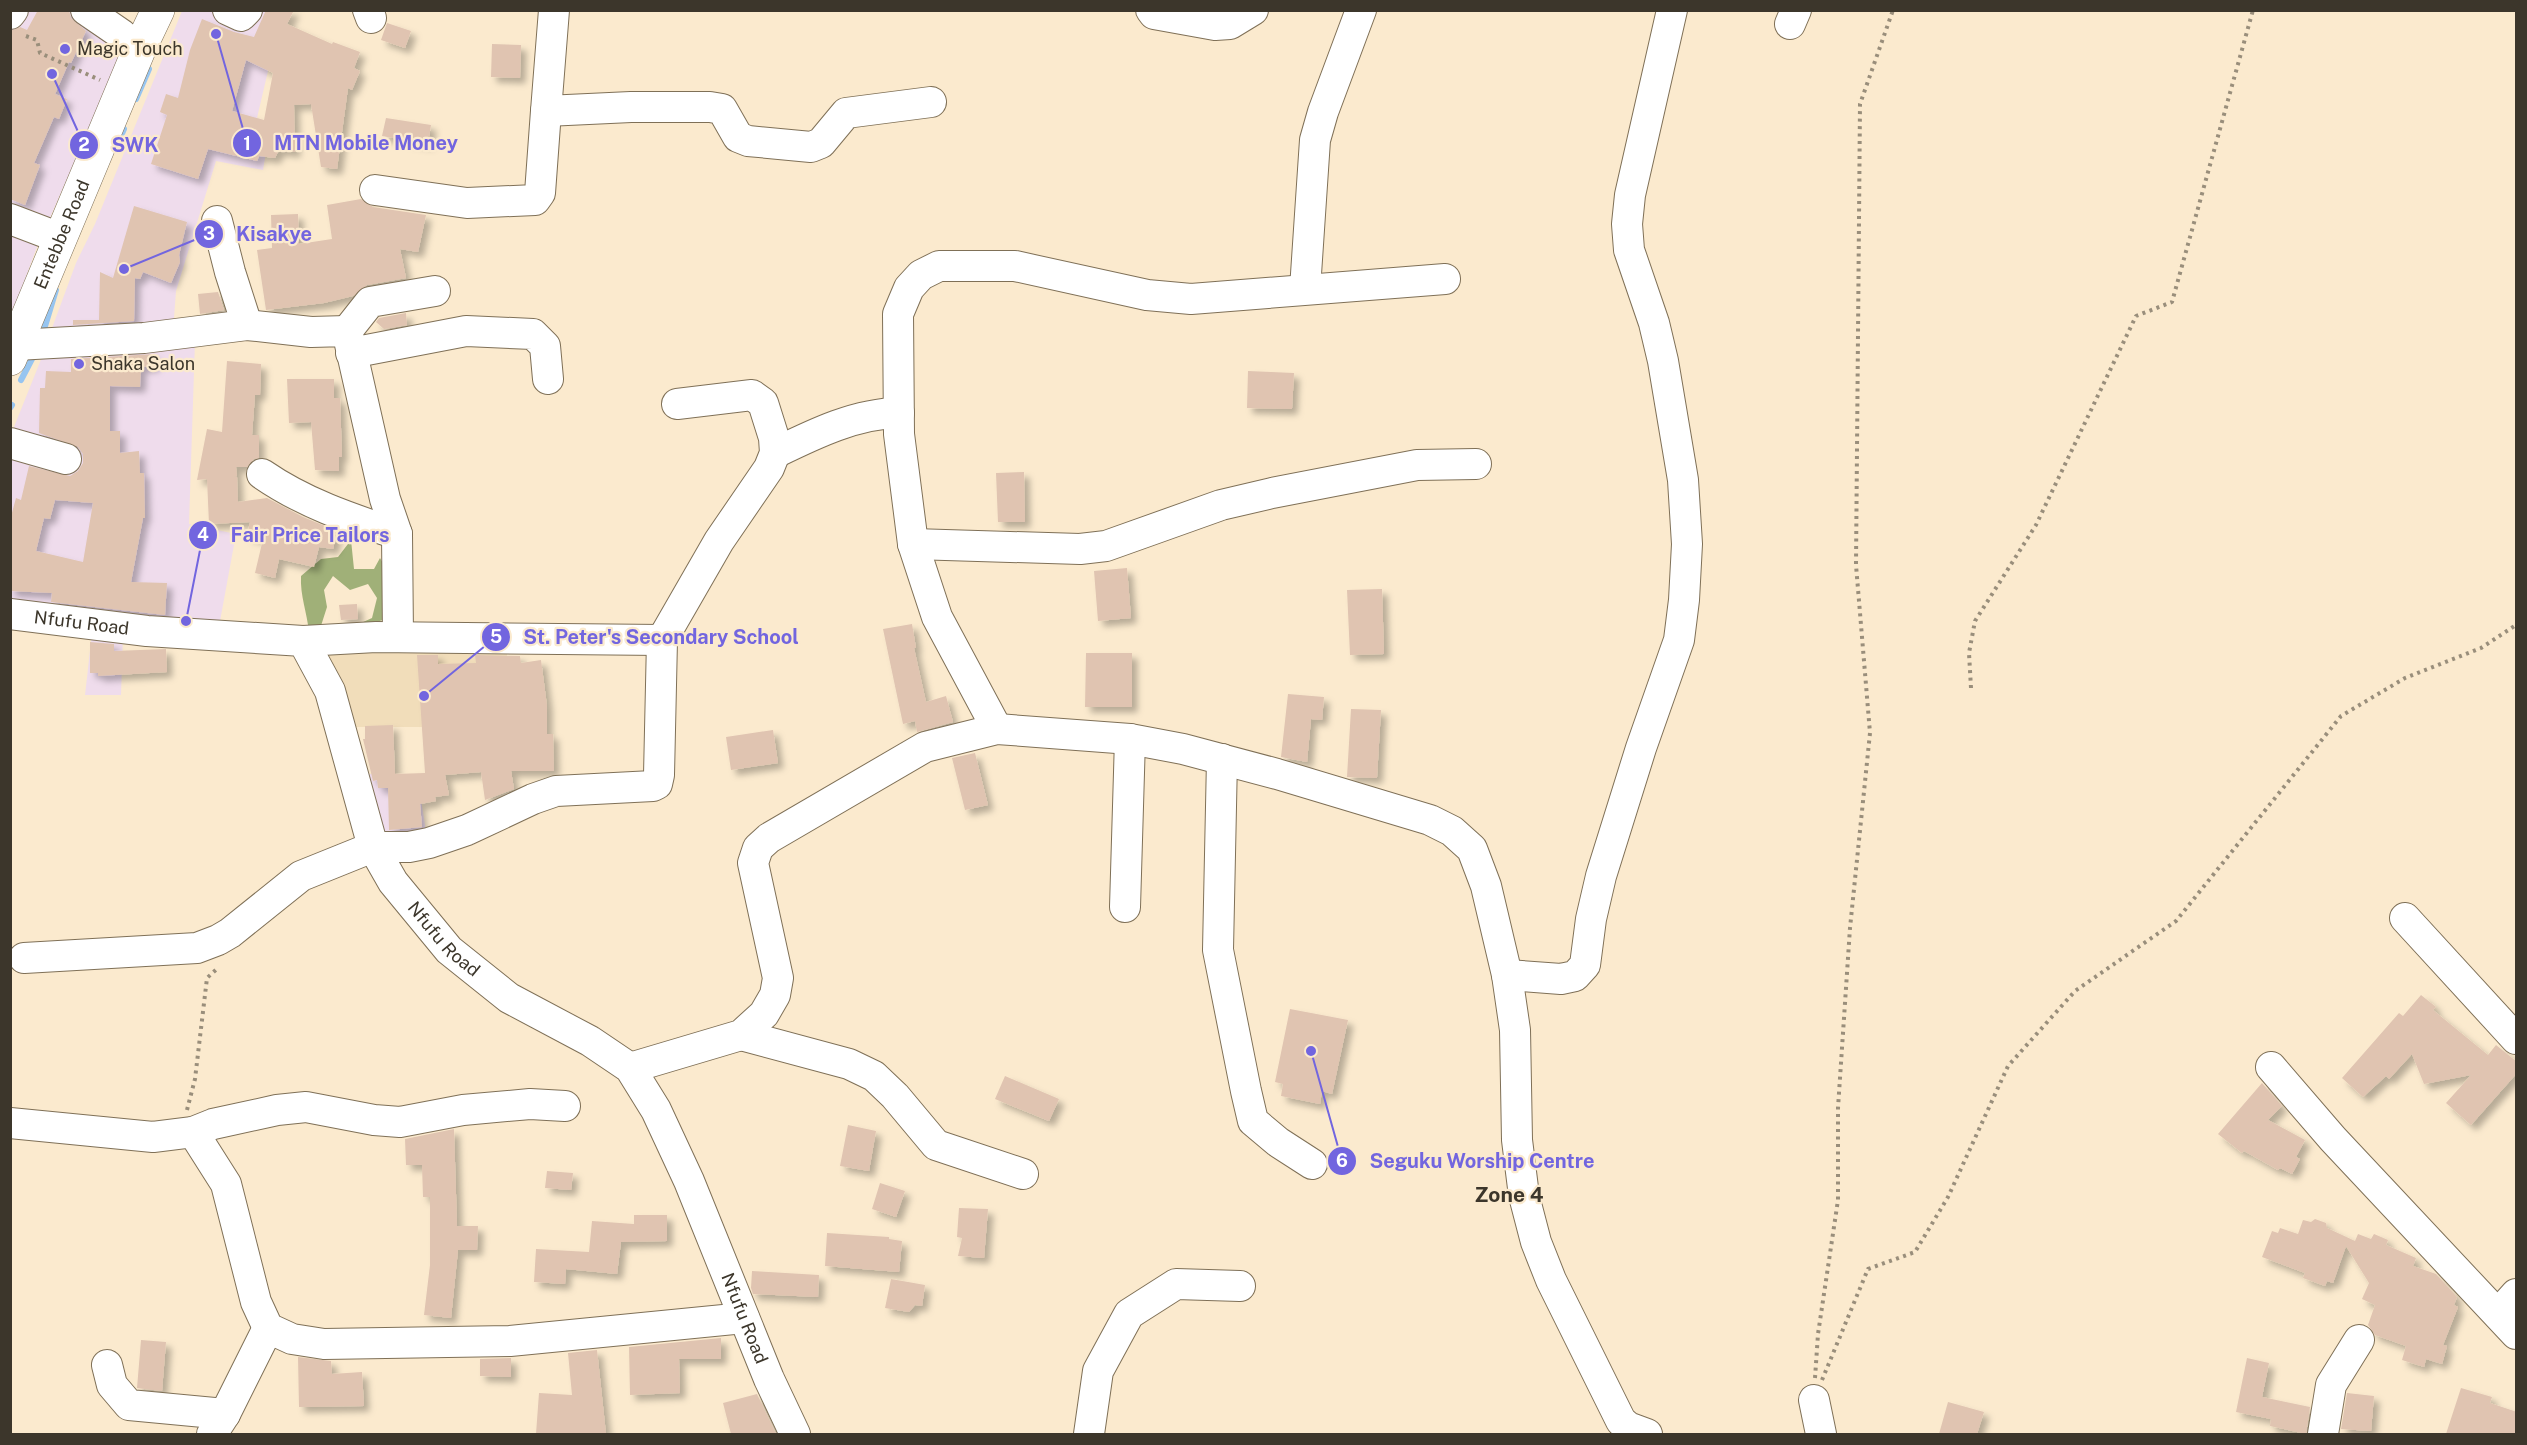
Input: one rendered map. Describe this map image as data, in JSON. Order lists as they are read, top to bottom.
{
  "streets": {
    "main road": ["Entebbe Road"],
    "street": ["Nfufu Road"]
  },
  "districts": ["Zone 4"],
  "places": [
    "MTN Mobile Money",
    "Magic Touch",
    "SWK",
    "Kisakye",
    "Shaka Salon",
    "Fair Price Tailors",
    "St. Peter's Secondary School",
    "Seguku Worship Centre"
  ]
}
